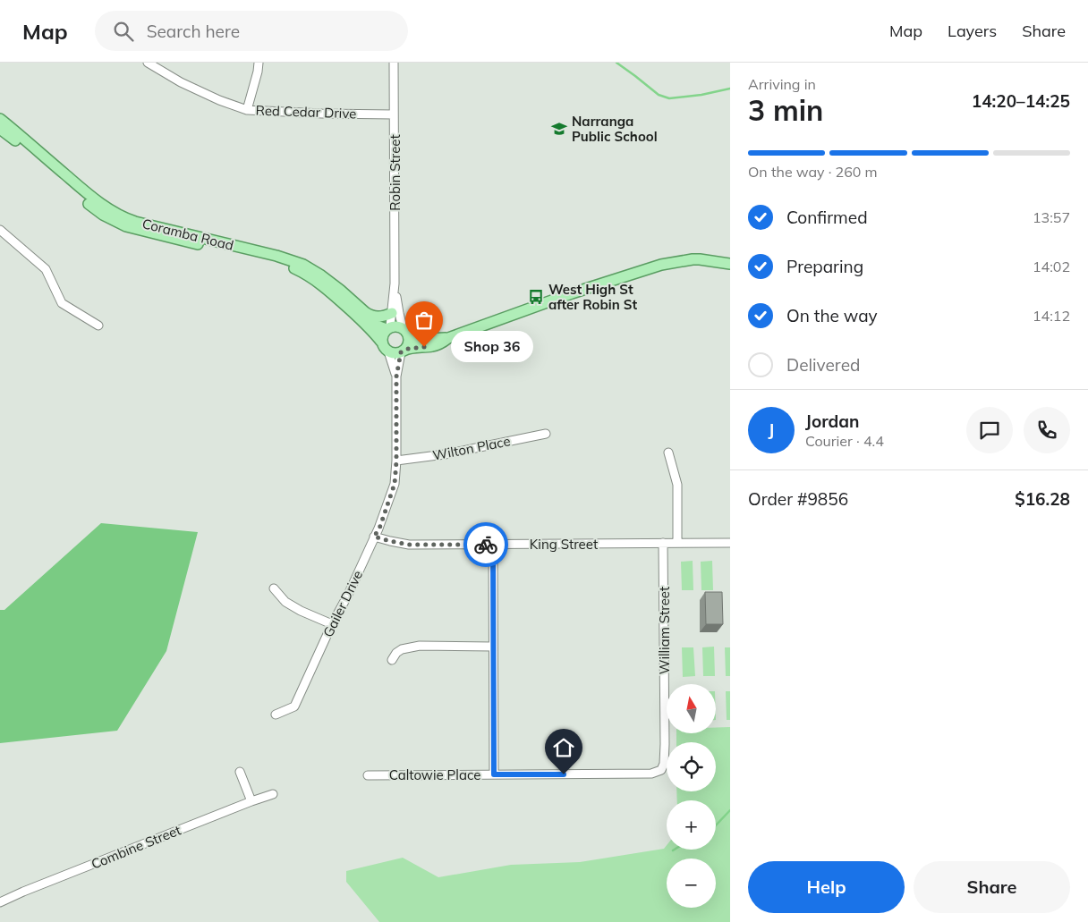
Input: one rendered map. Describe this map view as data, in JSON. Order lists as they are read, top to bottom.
{
  "streets": {
    "main road": ["Coramba Road"],
    "street": [
      "Red Cedar Drive",
      "Robin Street",
      "Wilton Place",
      "King Street",
      "Gailer Drive",
      "William Street",
      "Caltowie Place",
      "Combine Street"
    ]
  },
  "crossings": [
    ["Red Cedar Drive", "Robin Street"],
    ["Robin Street", "Coramba Road"],
    ["King Street", "Gailer Drive"],
    ["King Street", "William Street"],
    ["William Street", "Caltowie Place"]
  ],
  "places": {
    "school or university": ["Narranga Public School"],
    "bus stop": ["West High St after Robin St"],
    "other": ["Shop 36"]
  },
  "north": "top",
  "page": {
    "header": "Map",
    "search": "Search here",
    "nav": ["Map", "Layers", "Share"],
    "heading": ["3 min", "Arriving in", "14:20–14:25"],
    "panel": [
      "Jordan",
      "Courier · 4.4",
      "Order #9856",
      "$16.28"
    ],
    "bar": "On the way · 260 m",
    "list": [
      ["Confirmed", "13:57"],
      ["Preparing", "14:02"],
      ["On the way", "14:12"],
      "Delivered"
    ],
    "bubble": "Shop 36",
    "round": "J",
    "map_buttons": ["+", "−"],
    "buttons": ["Help", "Share"]
  }
}
